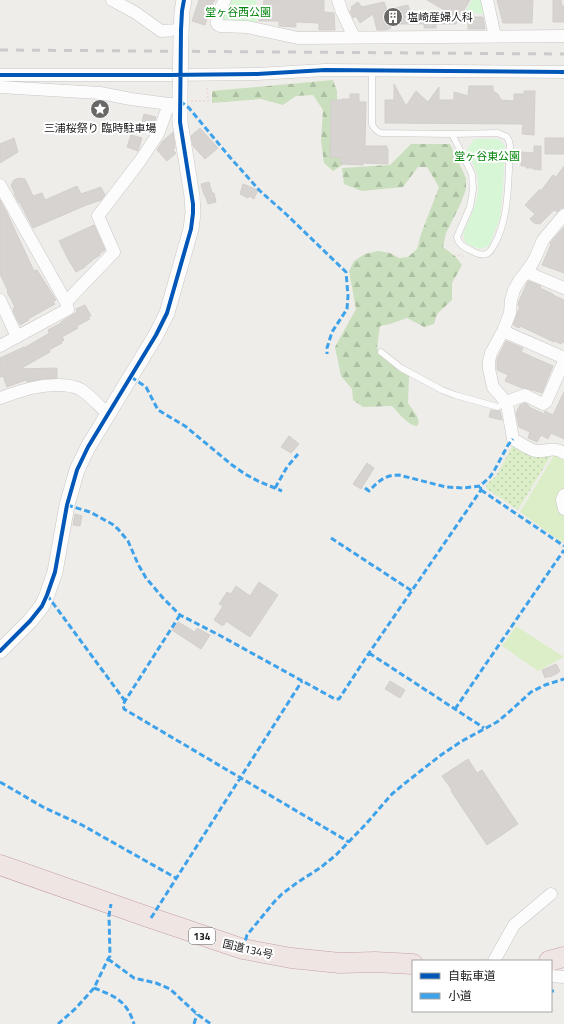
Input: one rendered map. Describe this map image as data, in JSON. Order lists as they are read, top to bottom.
{
  "streets": {
    "highway": ["134", "国道134号"]
  },
  "parks": ["堂ヶ谷西公園", "堂ヶ谷東公園"],
  "places": {
    "building": ["塩崎産婦人科"],
    "place": ["三浦桜祭り 臨時駐車場"]
  },
  "legend": ["自転車道", "小道"]
}
